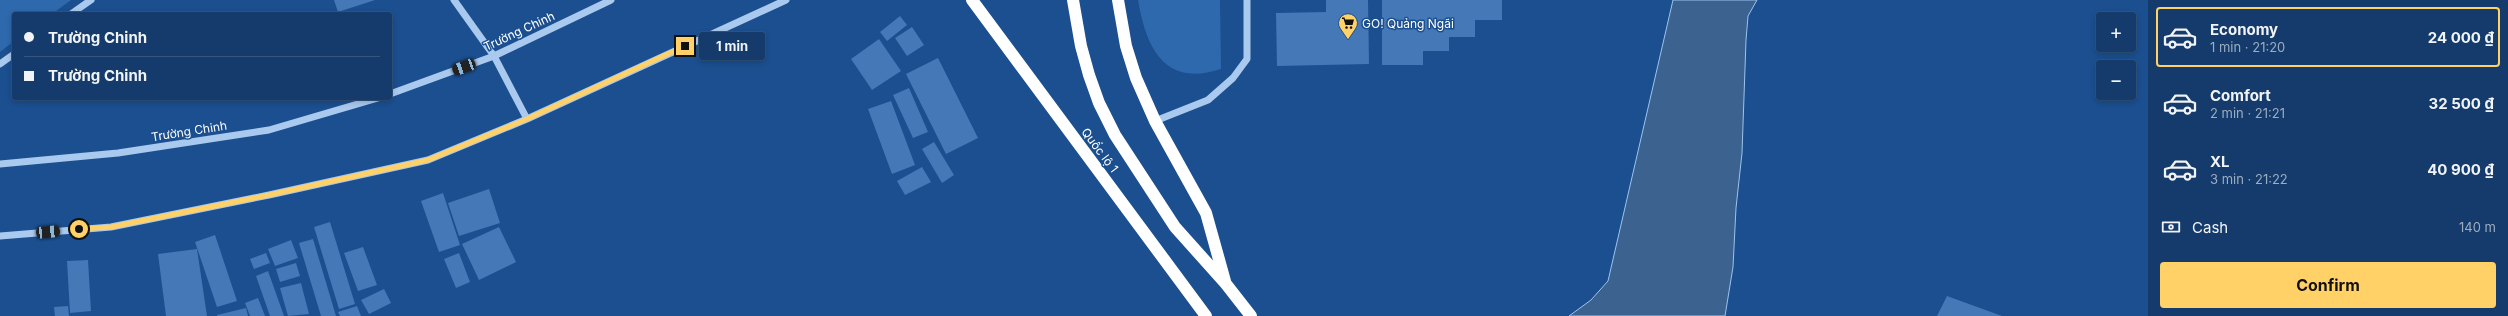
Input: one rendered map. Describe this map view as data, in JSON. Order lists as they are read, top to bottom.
{
  "streets": {
    "highway": ["Quốc lộ 1"],
    "street": ["Trường Chinh"]
  },
  "places": {
    "supermarket": ["GO! Quảng Ngãi"]
  },
  "page": {
    "list": [
      {
        "name": "Economy",
        "note": "1 min · 21:20",
        "value": "24 000 ₫"
      },
      {
        "name": "Comfort",
        "note": "2 min · 21:21",
        "value": "32 500 ₫"
      },
      {
        "name": "XL",
        "note": "3 min · 21:22",
        "value": "40 900 ₫"
      }
    ],
    "map_buttons": ["+", "−"],
    "banner": ["Trường Chinh", "Trường Chinh"],
    "bubble": "1 min",
    "pay": ["Cash", "140 m"],
    "buttons": "Confirm"
  }
}
